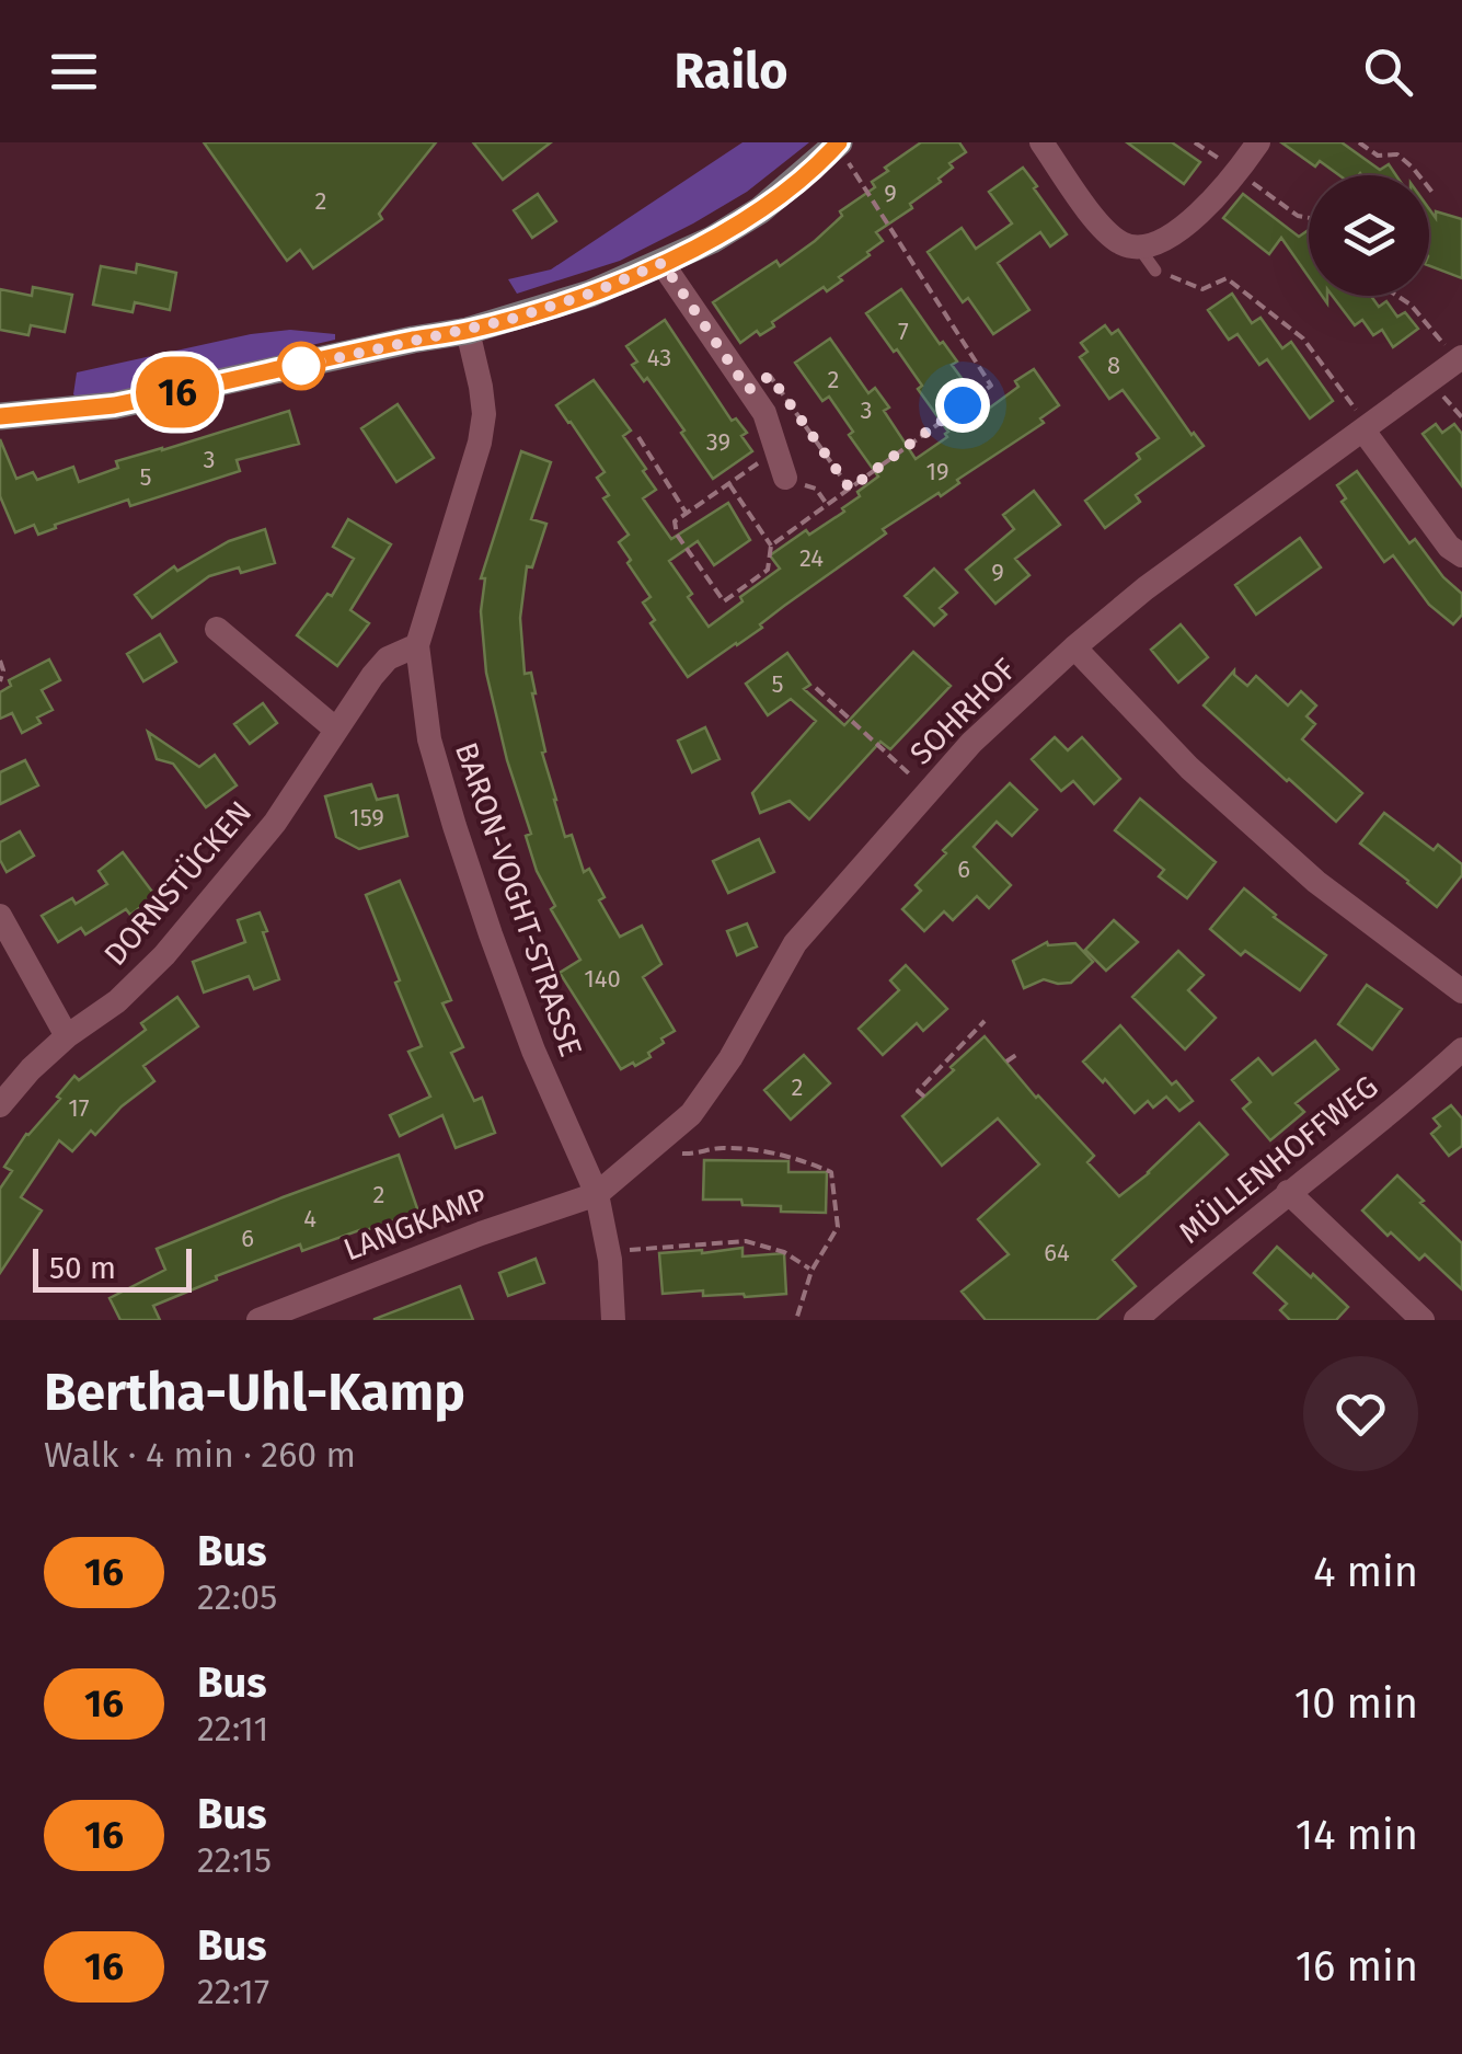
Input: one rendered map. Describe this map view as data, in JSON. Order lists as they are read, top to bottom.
{
  "streets": {
    "street": [
      "SOHRHOF",
      "DORNSTÜCKEN",
      "BARON-VOGHT-STRASSE",
      "MÜLLENHOFFWEG",
      "LANGKAMP"
    ]
  },
  "crossings": [
    ["SOHRHOF", "BARON-VOGHT-STRASSE"],
    ["SOHRHOF", "LANGKAMP"],
    ["DORNSTÜCKEN", "BARON-VOGHT-STRASSE"],
    ["BARON-VOGHT-STRASSE", "LANGKAMP"]
  ],
  "lines": ["bus line 16"],
  "house_numbers": [
    "9",
    "2",
    "7",
    "43",
    "8",
    "2",
    "3",
    "39",
    "3",
    "19",
    "5",
    "24",
    "9",
    "5",
    "159",
    "6",
    "140",
    "2",
    "17",
    "2",
    "4",
    "6",
    "64"
  ],
  "scale_bar": "50 m",
  "page": {
    "header": "Railo",
    "on_map": "16",
    "scale": "50 m",
    "heading": ["Bertha-Uhl-Kamp", "Walk · 4 min · 260 m"],
    "list": [
      {
        "mark": "16",
        "name": "Bus",
        "note": "22:05",
        "value": "4 min"
      },
      {
        "mark": "16",
        "name": "Bus",
        "note": "22:11",
        "value": "10 min"
      },
      {
        "mark": "16",
        "name": "Bus",
        "note": "22:15",
        "value": "14 min"
      },
      {
        "mark": "16",
        "name": "Bus",
        "note": "22:17",
        "value": "16 min"
      }
    ]
  }
}
